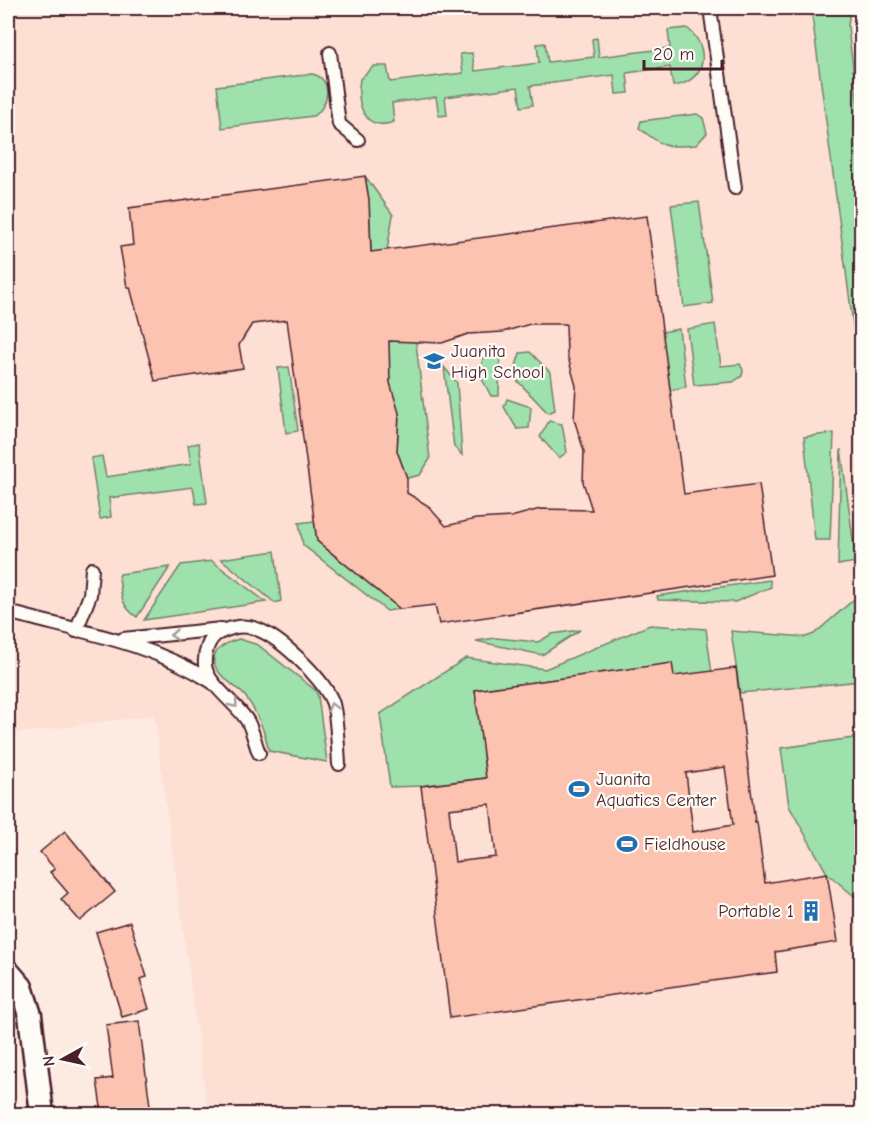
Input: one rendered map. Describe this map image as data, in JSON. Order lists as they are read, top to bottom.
{
  "places": {
    "school or university": ["Juanita High School"],
    "sports": ["Juanita Aquatics Center", "Fieldhouse"],
    "building": ["Portable 1"]
  },
  "scale_bar": "20 m",
  "north": "left"
}
